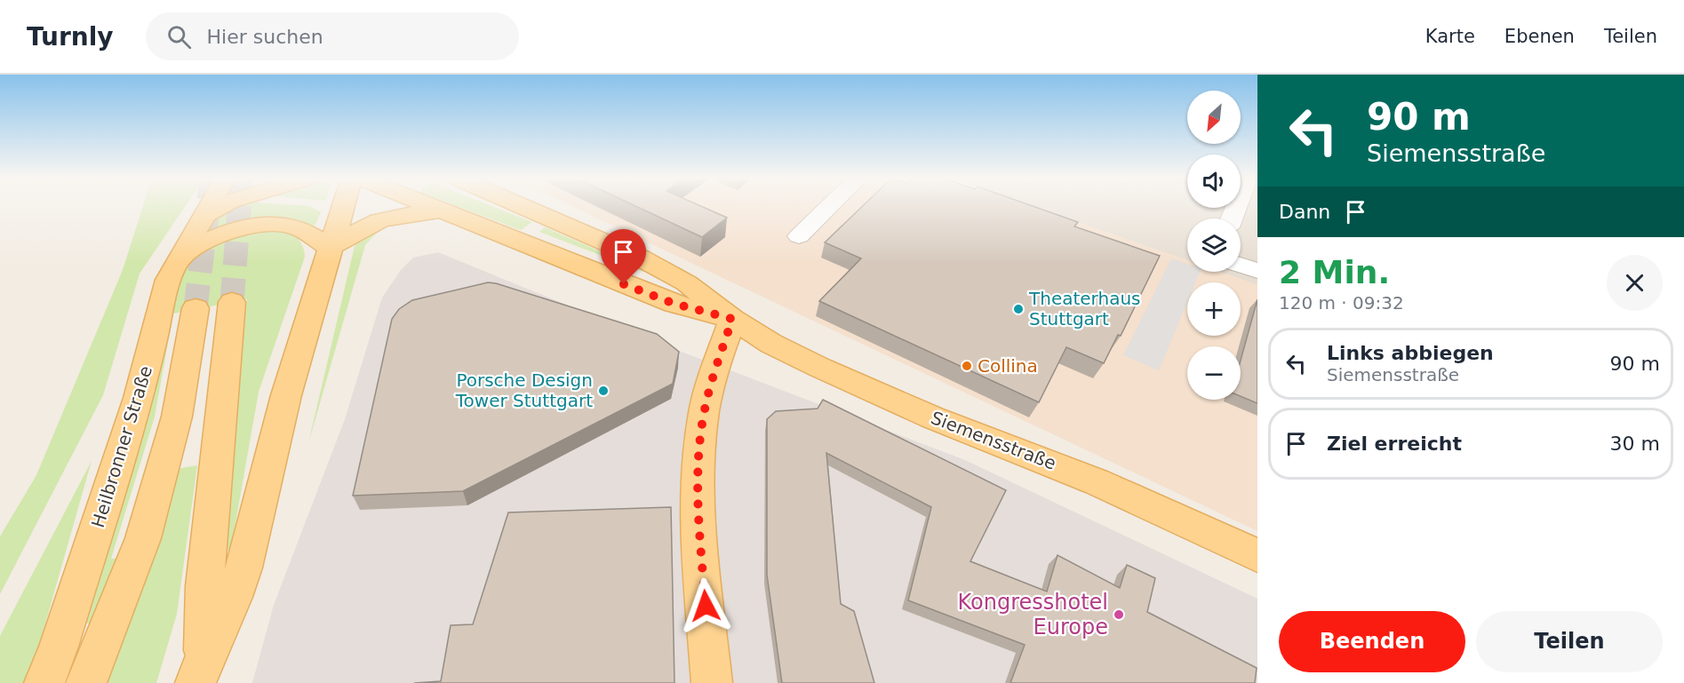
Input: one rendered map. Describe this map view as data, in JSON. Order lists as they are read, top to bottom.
{
  "streets": {
    "main road": ["Siemensstraße", "Heilbronner Straße"]
  },
  "places": [
    "Theaterhaus Stuttgart",
    "Collina",
    "Porsche Design Tower Stuttgart",
    "Kongresshotel Europe"
  ],
  "north": "bottom left",
  "page": {
    "header": "Turnly",
    "search": "Hier suchen",
    "nav": ["Karte", "Ebenen", "Teilen"],
    "turn": ["90 m", "Siemensstraße"],
    "map_buttons": ["+", "−"],
    "then": "Dann",
    "heading": ["2 Min.", "120 m · 09:32"],
    "list": [
      {
        "name": "Links abbiegen",
        "note": "Siemensstraße",
        "value": "90 m"
      },
      {
        "name": "Ziel erreicht",
        "value": "30 m"
      }
    ],
    "buttons": ["Beenden", "Teilen"]
  }
}
